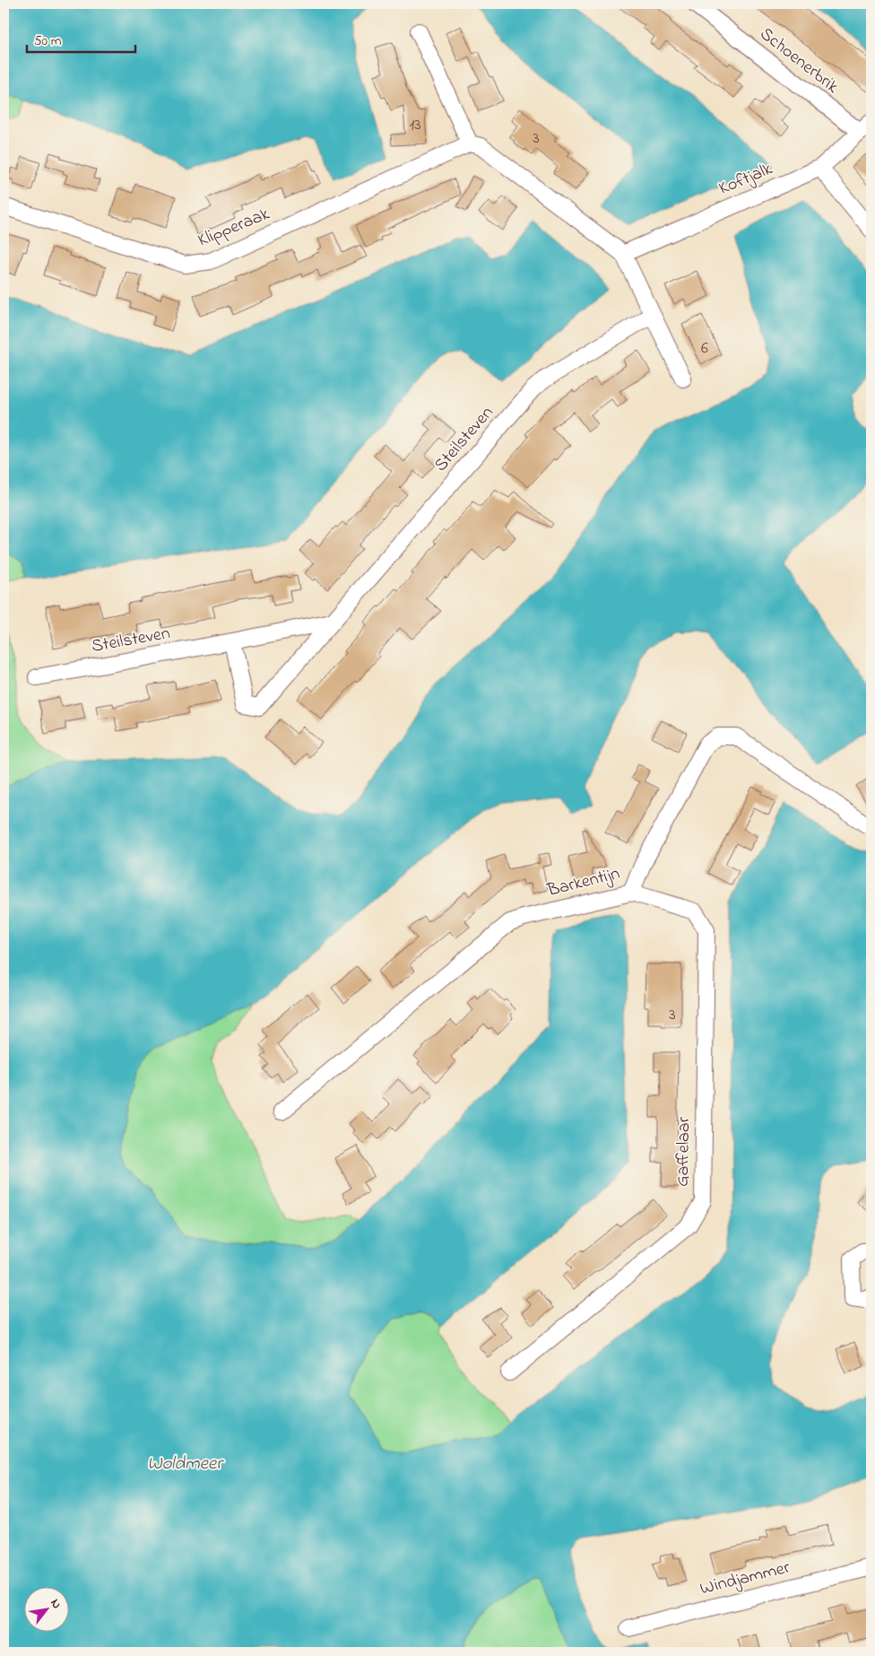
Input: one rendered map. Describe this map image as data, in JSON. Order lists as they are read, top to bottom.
{
  "streets": {
    "street": [
      "Schoenerbrik",
      "Koftjalk",
      "Klipperaak",
      "Steilsteven",
      "Barkentijn",
      "Gaffelaar",
      "Windjammer"
    ]
  },
  "crossings": [
    ["Schoenerbrik", "Koftjalk"],
    ["Barkentijn", "Gaffelaar"]
  ],
  "water": ["Woldmeer"],
  "house_numbers": [
    "13",
    "3",
    "6",
    "3"
  ],
  "scale_bar": "50 m",
  "north": "top right"
}
